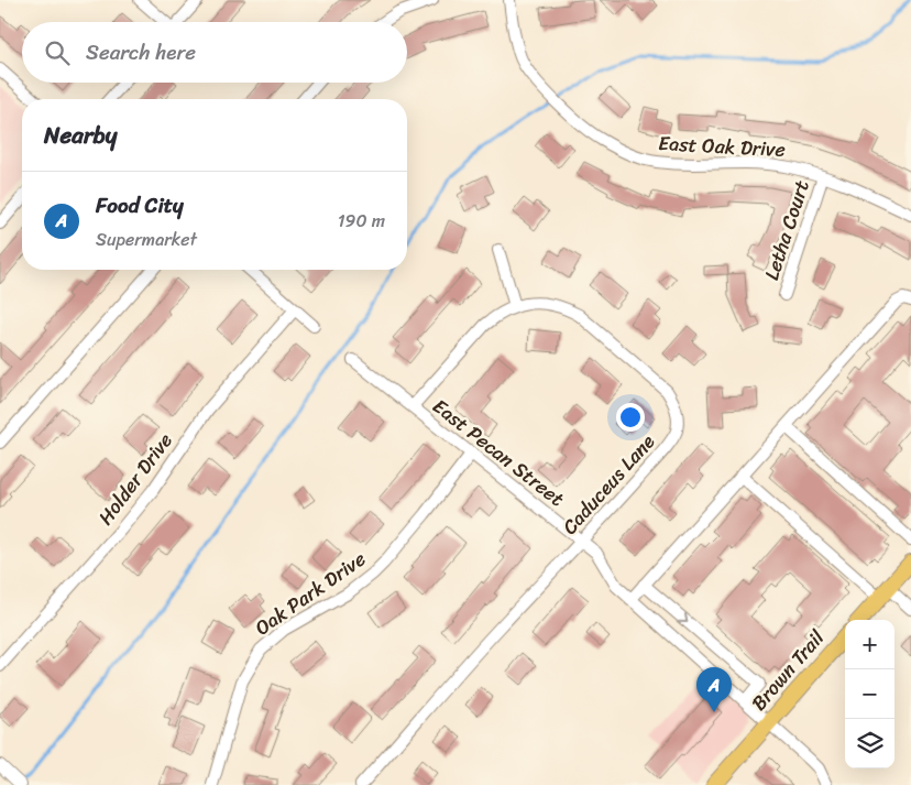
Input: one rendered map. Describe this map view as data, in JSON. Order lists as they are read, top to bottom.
{
  "streets": {
    "main road": ["Brown Trail"],
    "street": [
      "East Oak Drive",
      "Letha Court",
      "East Pecan Street",
      "Holder Drive",
      "Caduceus Lane",
      "Oak Park Drive"
    ]
  },
  "crossings": [
    ["East Oak Drive", "Letha Court"],
    ["East Pecan Street", "Caduceus Lane"],
    ["East Pecan Street", "Oak Park Drive"],
    ["East Pecan Street", "Brown Trail"]
  ],
  "page": {
    "search": "Search here",
    "heading": "Nearby",
    "list": [
      {
        "mark": "A",
        "name": "Food City",
        "note": "Supermarket",
        "value": "190 m"
      }
    ],
    "map_buttons": ["+", "−"],
    "pins": "A"
  }
}
